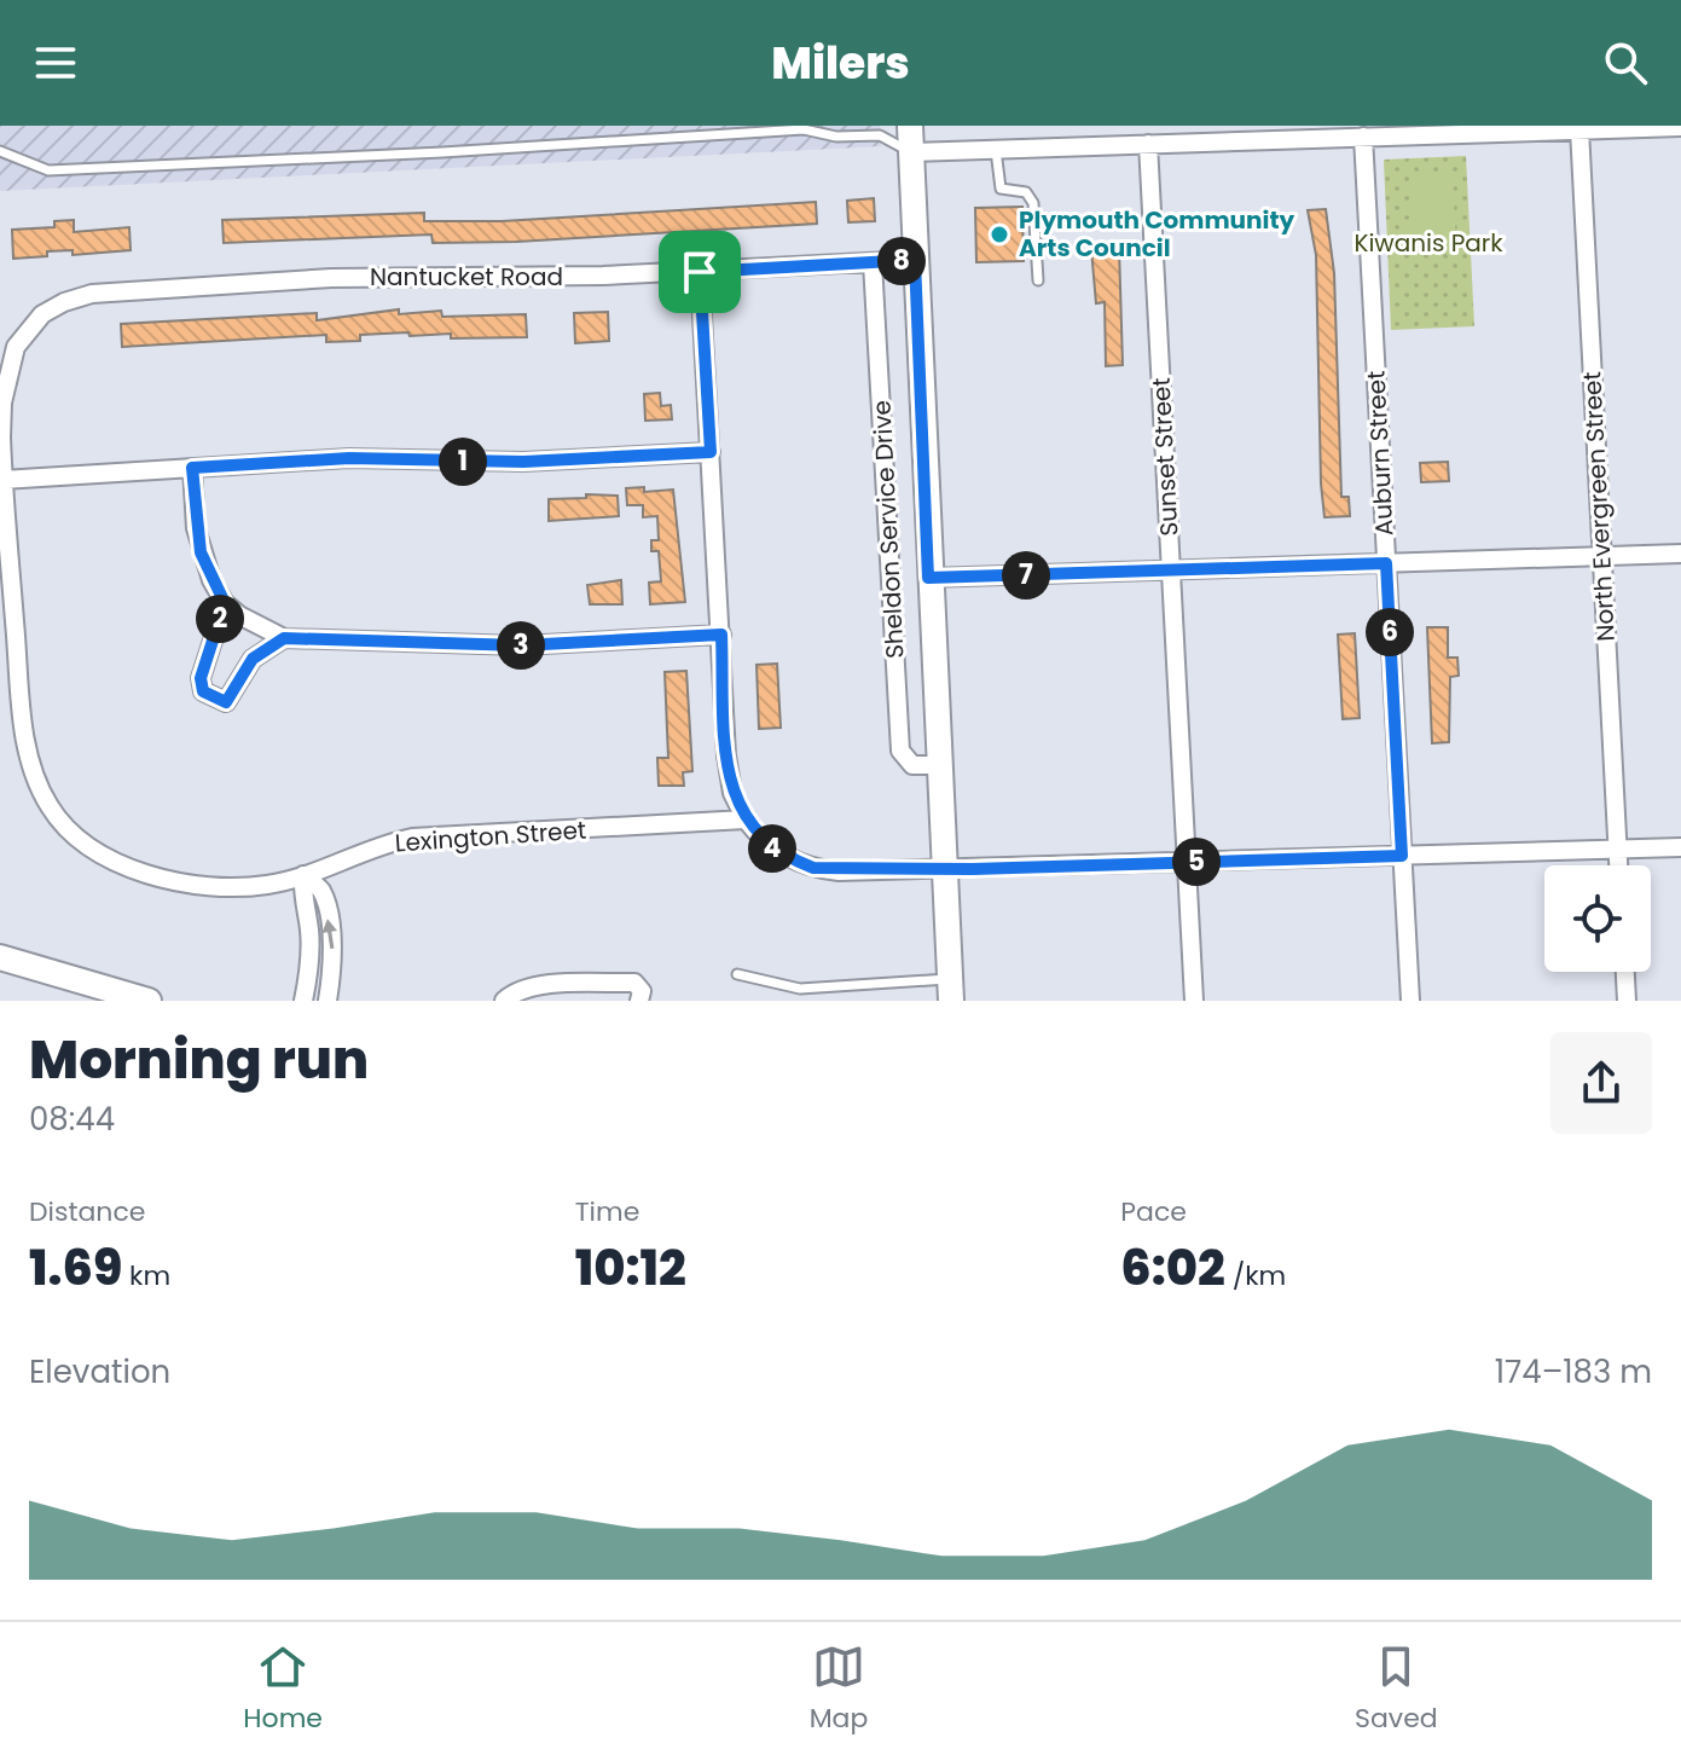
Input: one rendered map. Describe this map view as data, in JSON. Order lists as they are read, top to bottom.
{
  "streets": {
    "street": [
      "Nantucket Road",
      "Auburn Street",
      "Sunset Street",
      "North Evergreen Street",
      "Sheldon Service Drive",
      "Lexington Street"
    ]
  },
  "crossings": [
    ["Nantucket Road", "Sheldon Service Drive"],
    ["Nantucket Road", "Lexington Street"]
  ],
  "parks": ["Kiwanis Park"],
  "places": ["Plymouth Community Arts Council"],
  "page": {
    "header": "Milers",
    "pins": [
      "8",
      "1",
      "7",
      "2",
      "6",
      "3",
      "4",
      "5"
    ],
    "heading": ["Morning run", "08:44"],
    "stats": [
      ["Distance", "1.69 km"],
      ["Time", "10:12"],
      ["Pace", "6:02 /km"]
    ],
    "chart": ["Elevation", "174–183 m"],
    "tabs": ["Home", "Map", "Saved"]
  }
}
